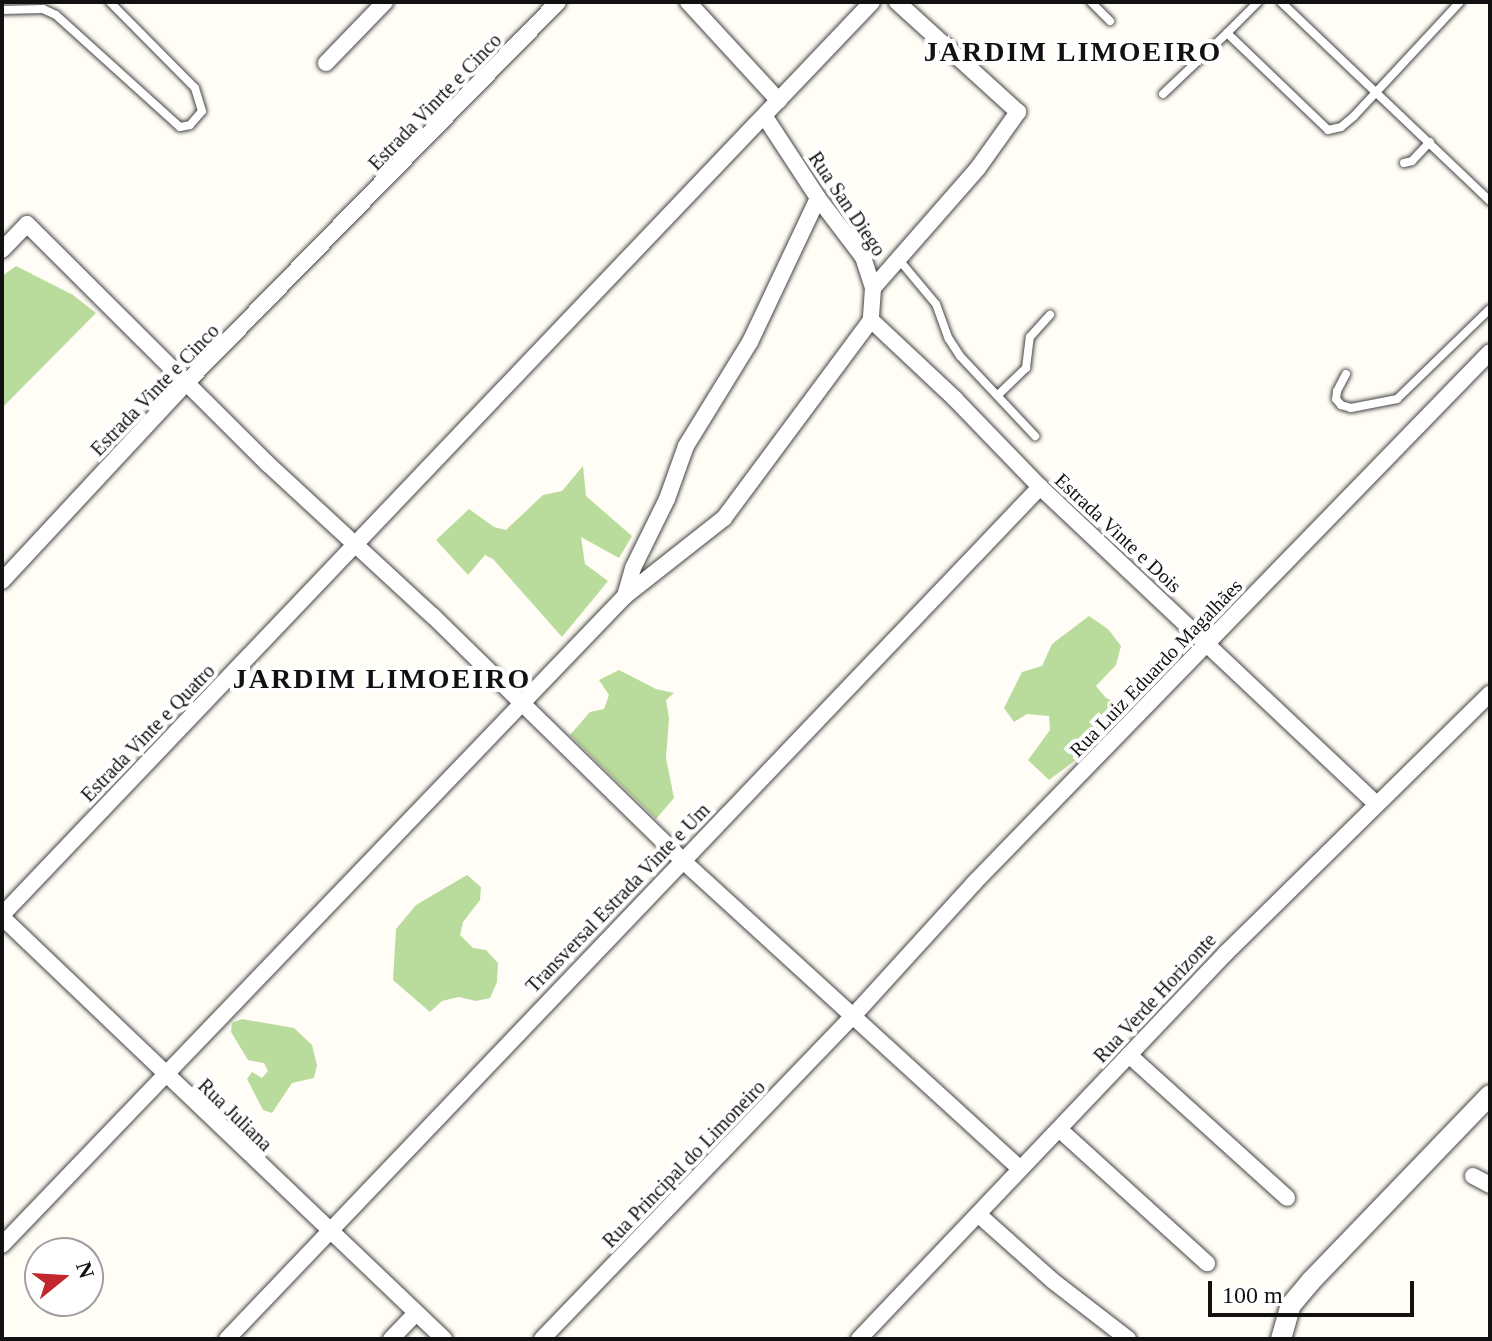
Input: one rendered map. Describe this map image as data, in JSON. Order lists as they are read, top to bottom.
{
  "streets": {
    "street": [
      "Estrada Vinrte e Cinco",
      "Rua San Diego",
      "Estrada Vinte e Cinco",
      "Estrada Vinte e Dois",
      "Rua Luiz Eduardo Magalhães",
      "Estrada Vinte e Quatro",
      "Transversal Estrada Vinte e Um",
      "Rua Verde Horizonte",
      "Rua Juliana",
      "Rua Principal do Limoneiro"
    ]
  },
  "crossings": [
    ["Estrada Vinrte e Cinco", "Estrada Vinte e Cinco"],
    ["Rua San Diego", "Estrada Vinte e Dois"],
    ["Rua San Diego", "Estrada Vinte e Quatro"],
    ["Estrada Vinte e Dois", "Rua Luiz Eduardo Magalhães"],
    ["Estrada Vinte e Dois", "Transversal Estrada Vinte e Um"],
    ["Estrada Vinte e Dois", "Rua Verde Horizonte"],
    ["Rua Luiz Eduardo Magalhães", "Rua Principal do Limoneiro"],
    ["Estrada Vinte e Quatro", "Rua Juliana"],
    ["Transversal Estrada Vinte e Um", "Rua Juliana"]
  ],
  "districts": ["JARDIM LIMOEIRO", "JARDIM LIMOEIRO"],
  "scale_bar": "100 m",
  "north": "right"
}
